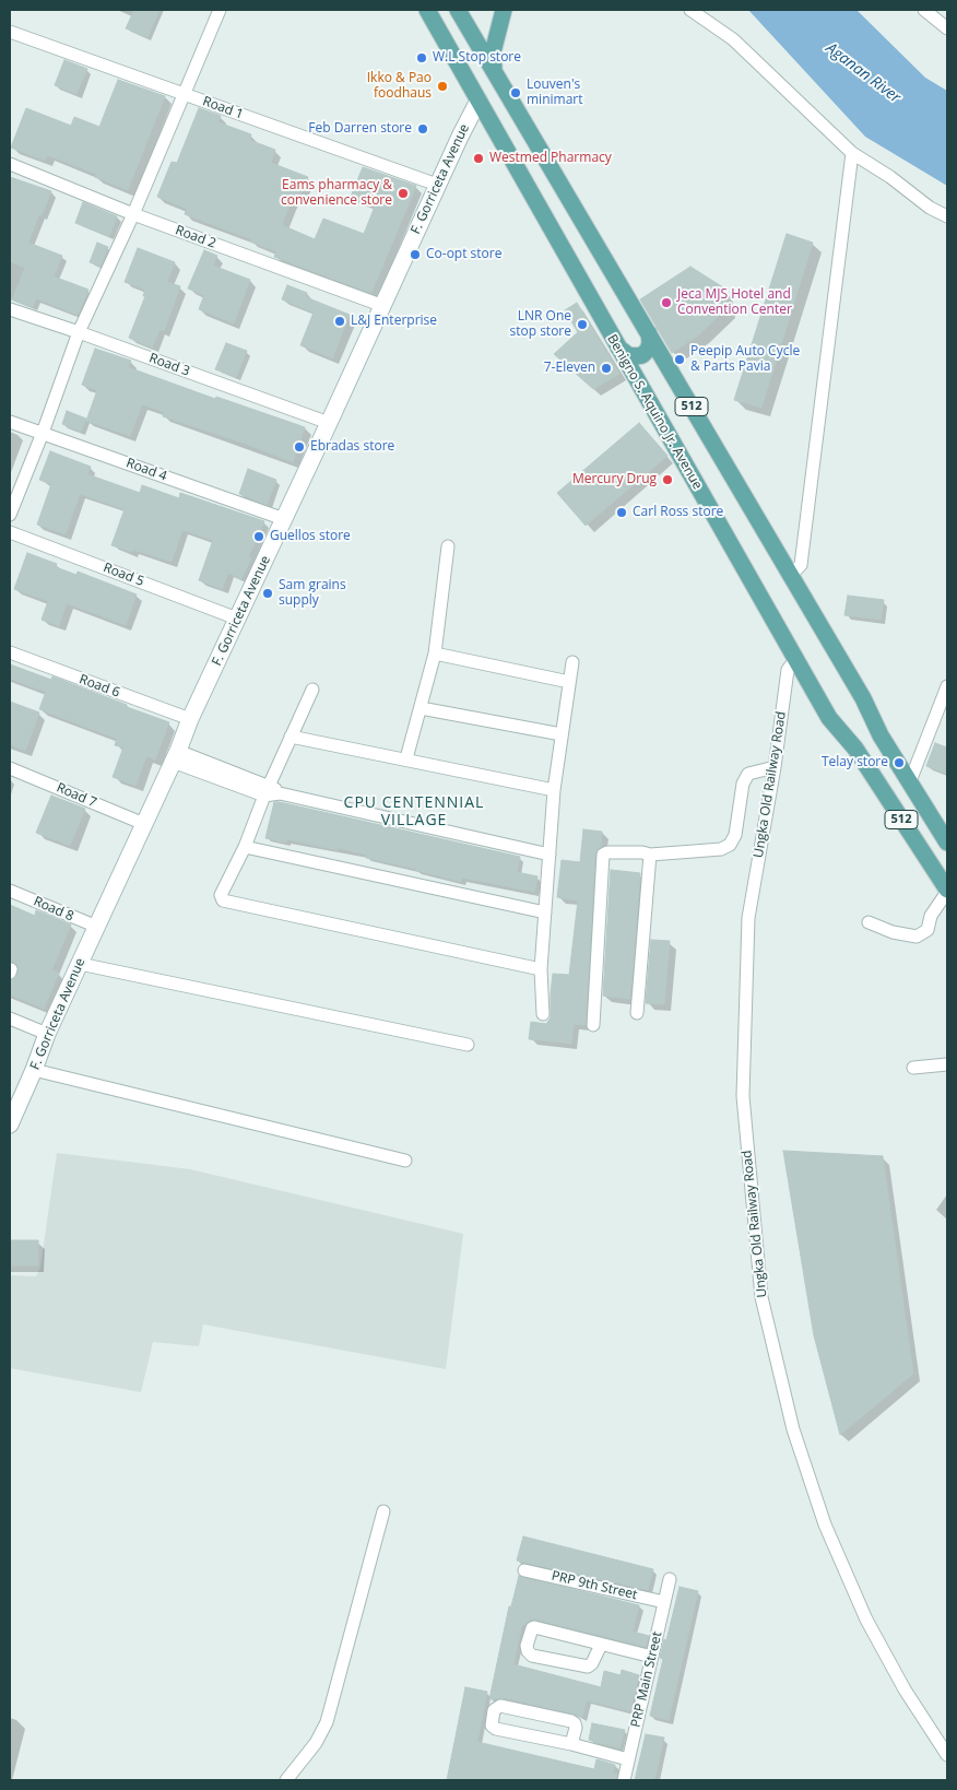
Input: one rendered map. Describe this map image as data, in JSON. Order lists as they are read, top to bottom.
{
  "streets": {
    "main road": ["F. Gorriceta Avenue", "512", "Benigno S. Aquino Jr. Avenue"],
    "street": [
      "Road 1",
      "Road 2",
      "Road 3",
      "Road 4",
      "Road 5",
      "Road 6",
      "Ungka Old Railway Road",
      "Road 7",
      "Road 8",
      "PRP 9th Street",
      "PRP Main Street"
    ]
  },
  "crossings": [
    ["Road 1", "F. Gorriceta Avenue"],
    ["F. Gorriceta Avenue", "Road 2"],
    ["F. Gorriceta Avenue", "Road 3"],
    ["F. Gorriceta Avenue", "Benigno S. Aquino Jr. Avenue"],
    ["F. Gorriceta Avenue", "Road 4"],
    ["F. Gorriceta Avenue", "Road 5"],
    ["F. Gorriceta Avenue", "Road 6"],
    ["F. Gorriceta Avenue", "Road 7"],
    ["F. Gorriceta Avenue", "Road 8"],
    ["Benigno S. Aquino Jr. Avenue", "Ungka Old Railway Road"],
    ["PRP 9th Street", "PRP Main Street"]
  ],
  "districts": ["CPU CENTENNIAL VILLAGE"],
  "water": ["Aganan River"],
  "places": [
    "W.L Stop store",
    "Ikko & Pao foodhaus",
    "Louven's minimart",
    "Feb Darren store",
    "Westmed Pharmacy",
    "Eams pharmacy & convenience store",
    "Co-opt store",
    "Jeca MJS Hotel and Convention Center",
    "L&J Enterprise",
    "LNR One stop store",
    "Peepip Auto Cycle & Parts Pavia",
    "7-Eleven",
    "Ebradas store",
    "Mercury Drug",
    "Carl Ross store",
    "Guellos store",
    "Sam grains supply",
    "Telay store"
  ]
}
